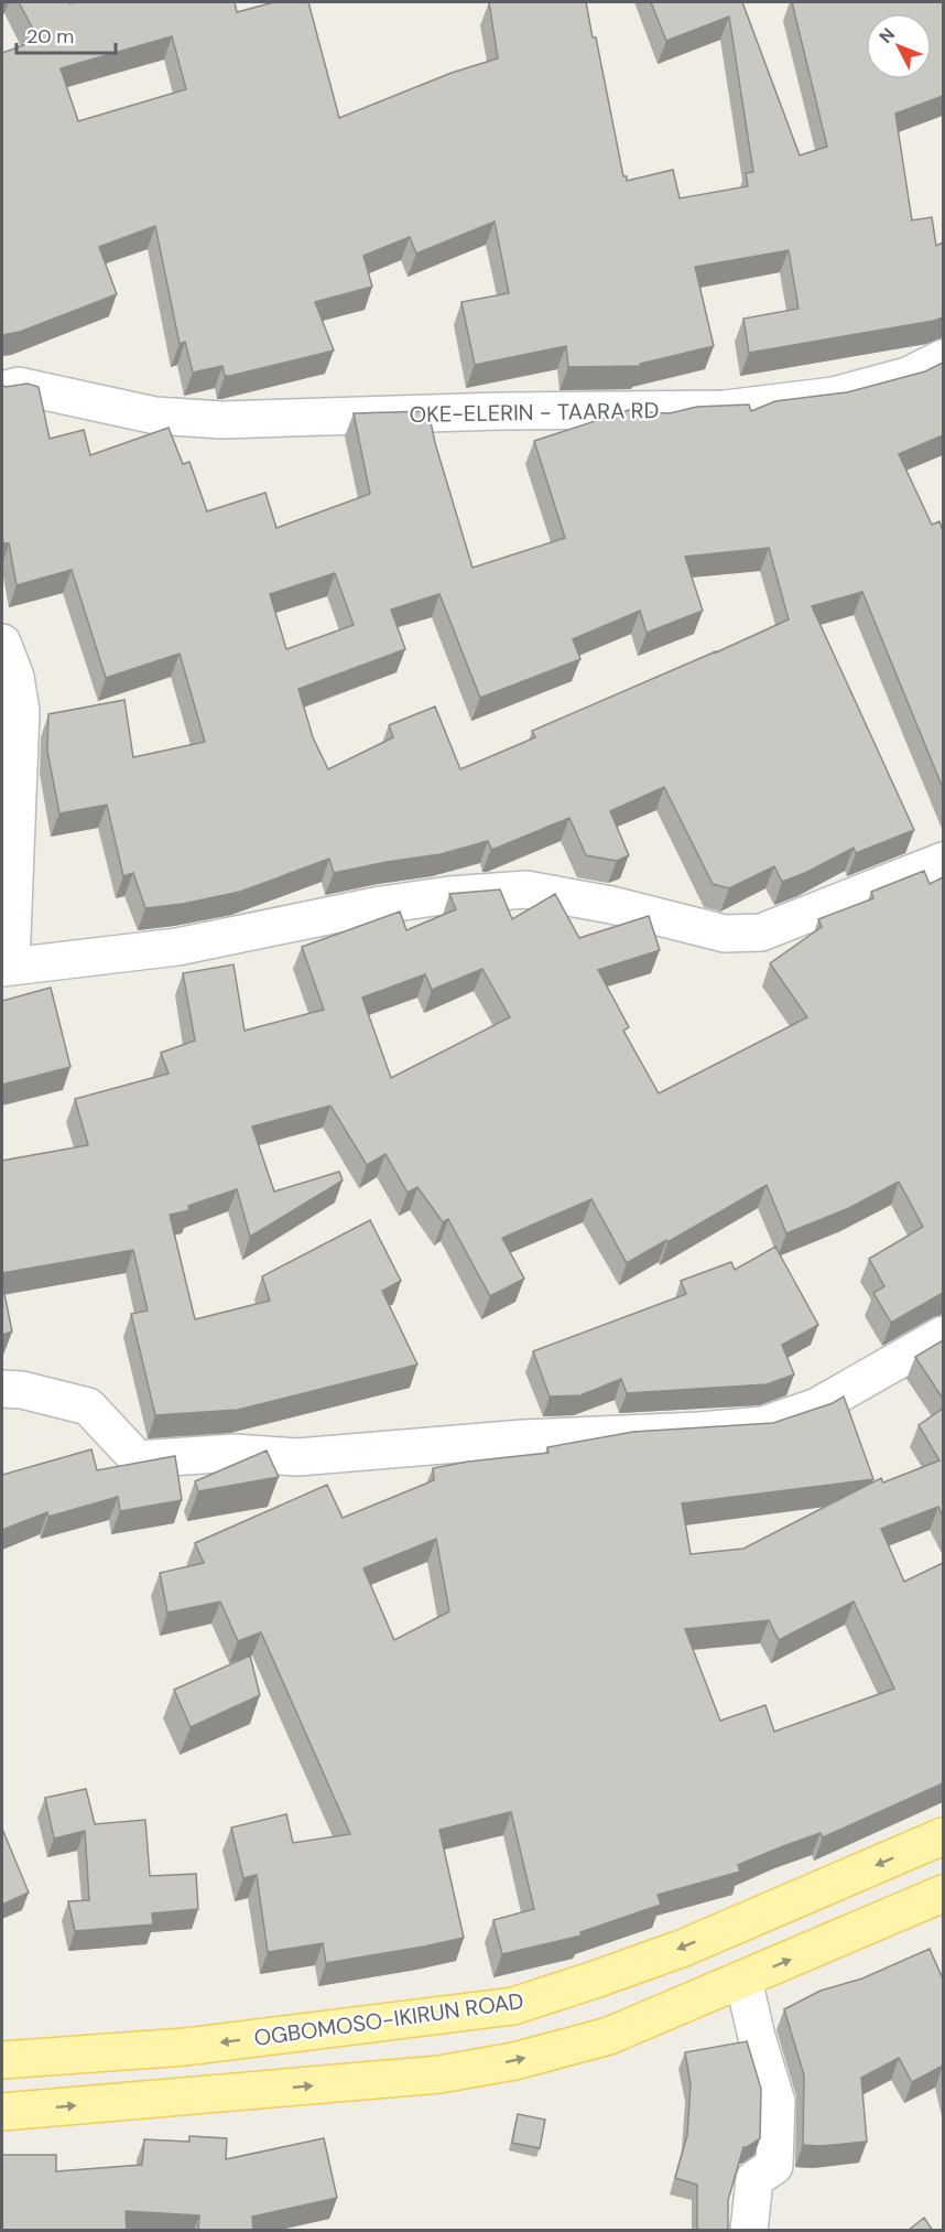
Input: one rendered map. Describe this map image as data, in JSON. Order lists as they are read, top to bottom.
{
  "streets": {
    "main road": ["OGBOMOSO-IKIRUN ROAD"],
    "street": ["OKE-ELERIN - TAARA RD"]
  },
  "scale_bar": "20 m",
  "north": "top left"
}
